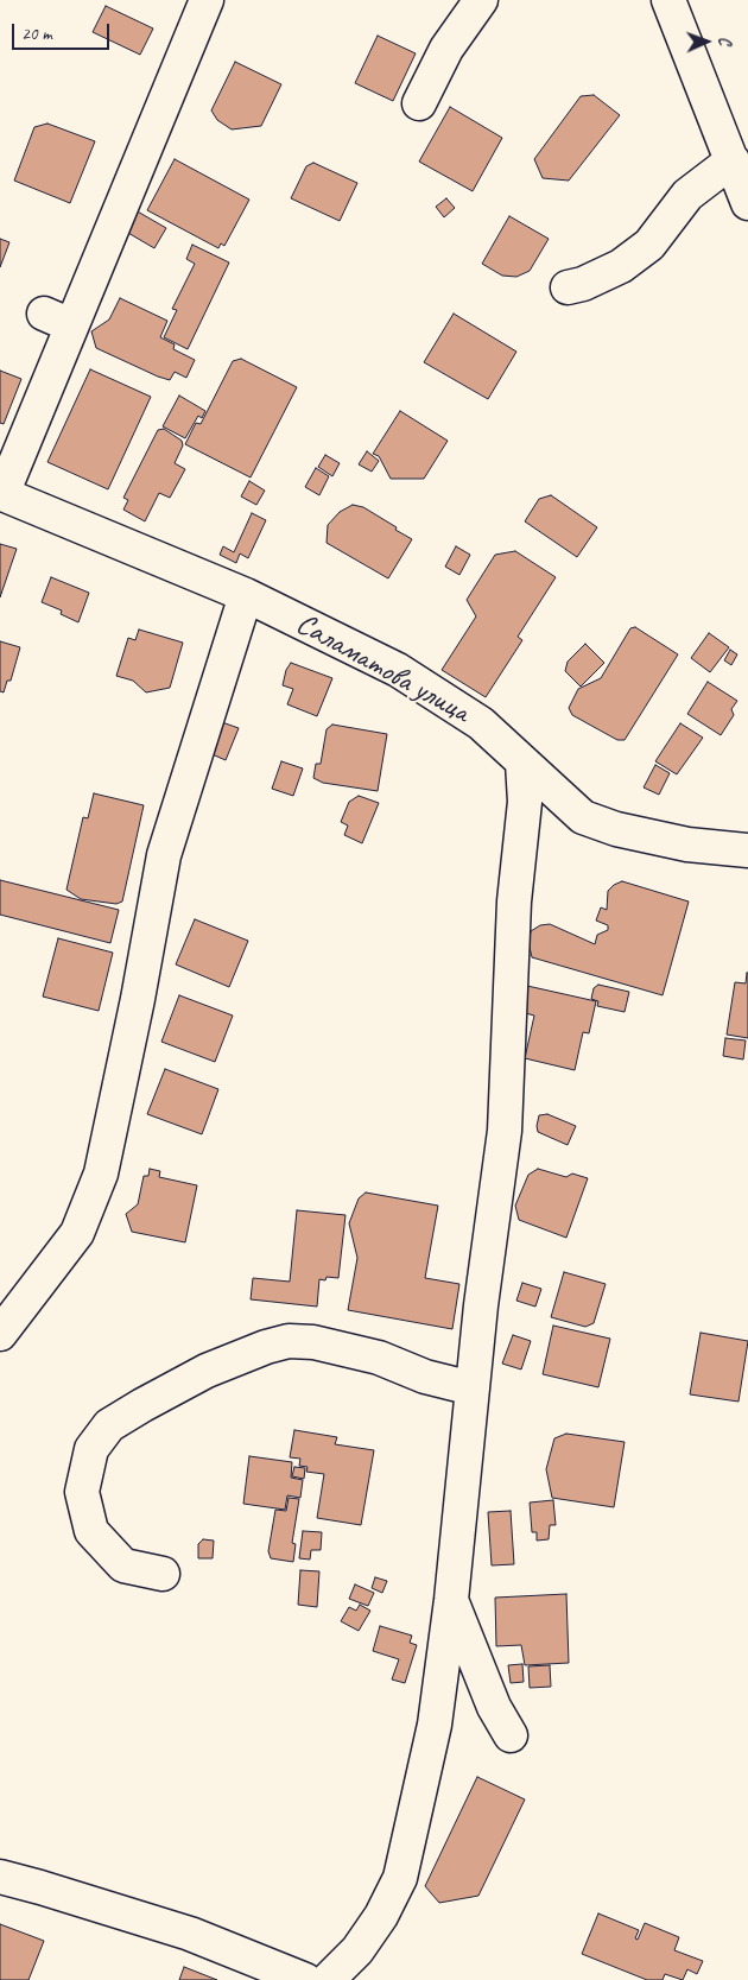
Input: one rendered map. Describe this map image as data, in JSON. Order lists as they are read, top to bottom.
{
  "streets": {
    "street": ["Саламатова улица"]
  },
  "scale_bar": "20 m",
  "north": "right"
}
